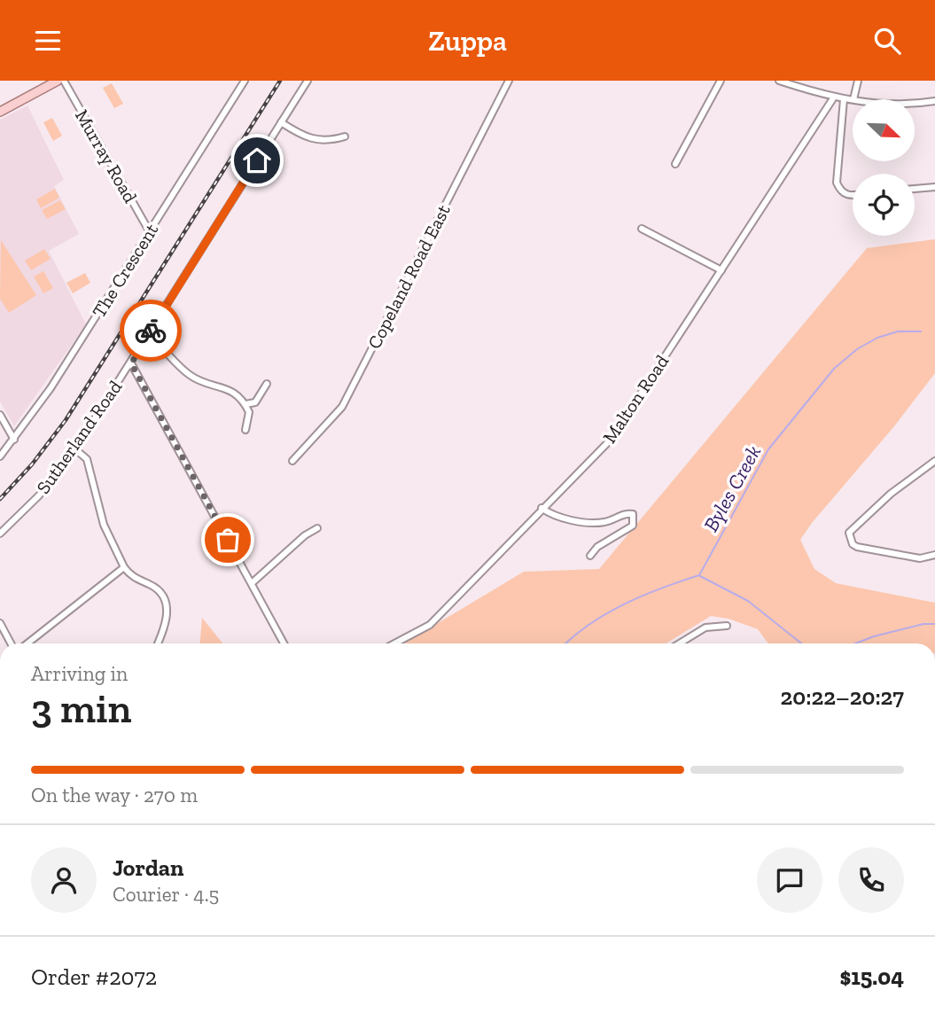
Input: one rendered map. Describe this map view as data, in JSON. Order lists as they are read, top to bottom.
{
  "streets": {
    "street": [
      "Murray Road",
      "The Crescent",
      "Copeland Road East",
      "Malton Road",
      "Sutherland Road"
    ]
  },
  "crossings": [
    ["Murray Road", "The Crescent"]
  ],
  "water": ["Byles Creek"],
  "north": "bottom right",
  "page": {
    "header": "Zuppa",
    "heading": ["3 min", "Arriving in", "20:22–20:27"],
    "panel": [
      "Jordan",
      "Courier · 4.5",
      "Order #2072",
      "$15.04"
    ],
    "bar": "On the way · 270 m"
  }
}
